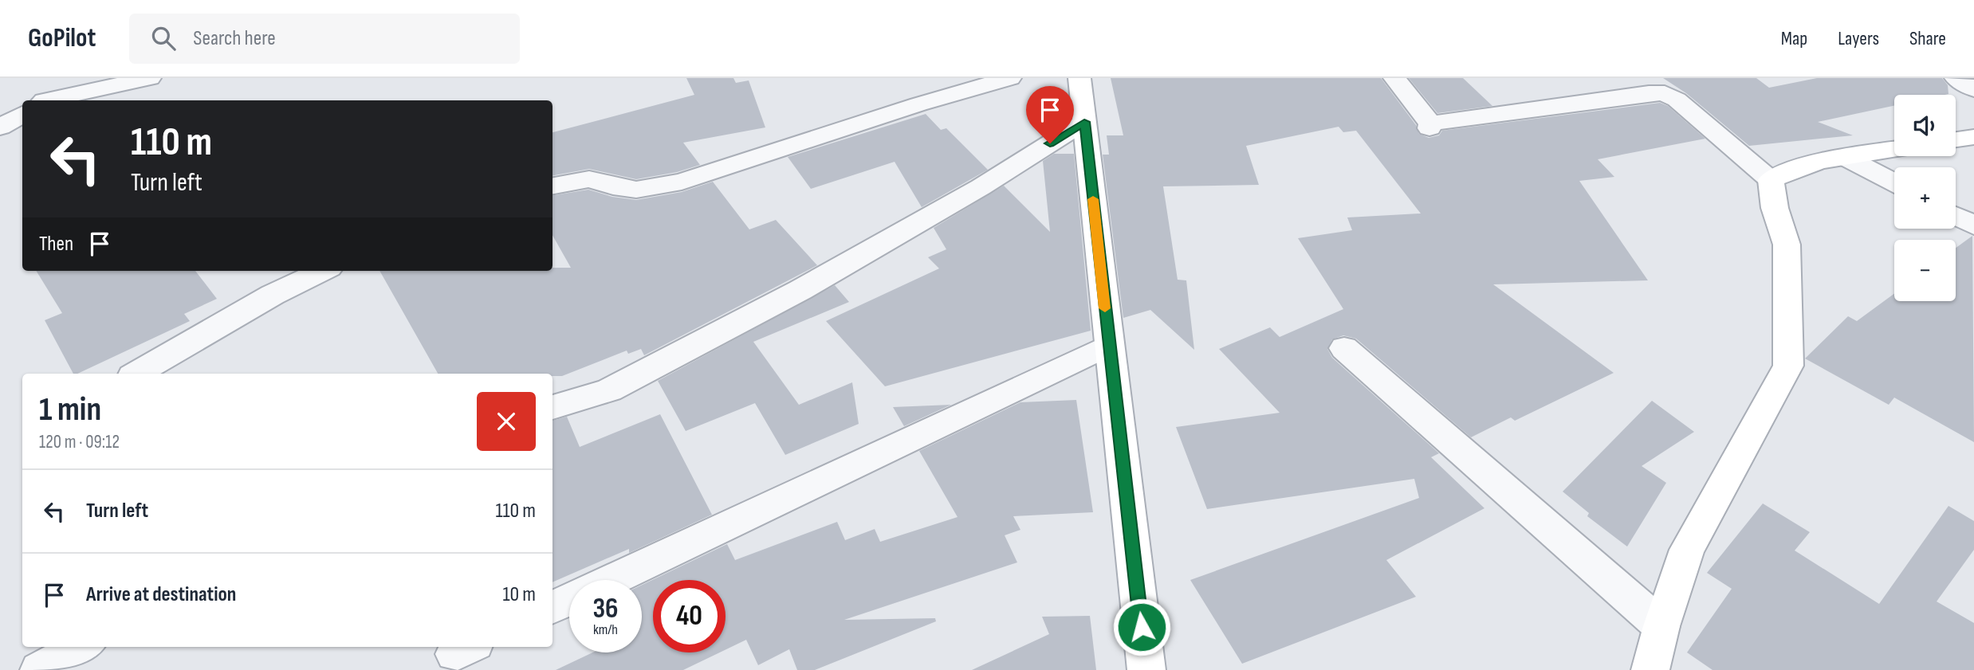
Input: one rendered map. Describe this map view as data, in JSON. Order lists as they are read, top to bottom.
{
  "page": {
    "header": "GoPilot",
    "search": "Search here",
    "nav": ["Map", "Layers", "Share"],
    "map_buttons": ["+", "−"],
    "turn": ["110 m", "Turn left"],
    "then": "Then",
    "heading": ["1 min", "120 m · 09:12"],
    "list": [
      {
        "name": "Turn left",
        "value": "110 m"
      },
      {
        "name": "Arrive at destination",
        "value": "10 m"
      }
    ],
    "speed": "36 km/h",
    "limit": "40"
  }
}
